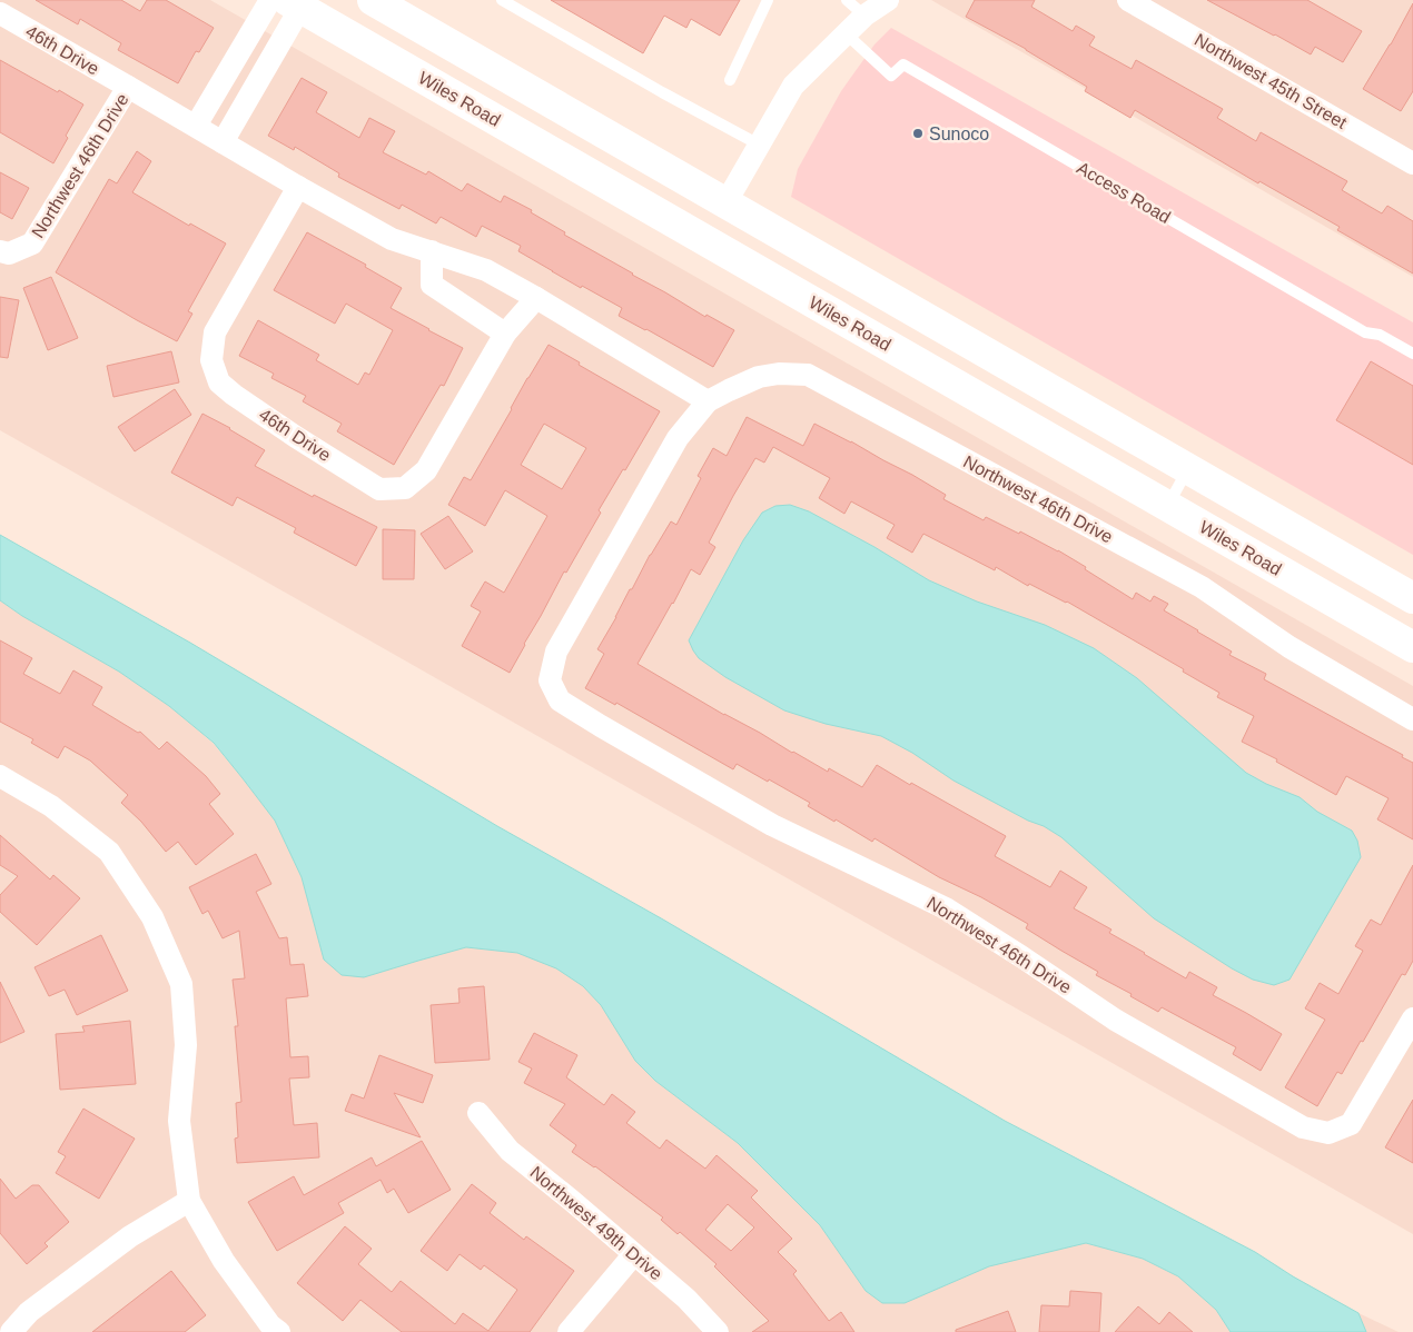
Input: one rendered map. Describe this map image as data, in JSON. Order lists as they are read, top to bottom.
{
  "streets": {
    "main road": ["Wiles Road"],
    "street": [
      "46th Drive",
      "Northwest 45th Street",
      "Northwest 46th Drive",
      "Northwest 49th Drive"
    ],
    "lane": ["Access Road"]
  },
  "crossings": [
    ["46th Drive", "Northwest 46th Drive"]
  ],
  "places": ["Sunoco"]
}
